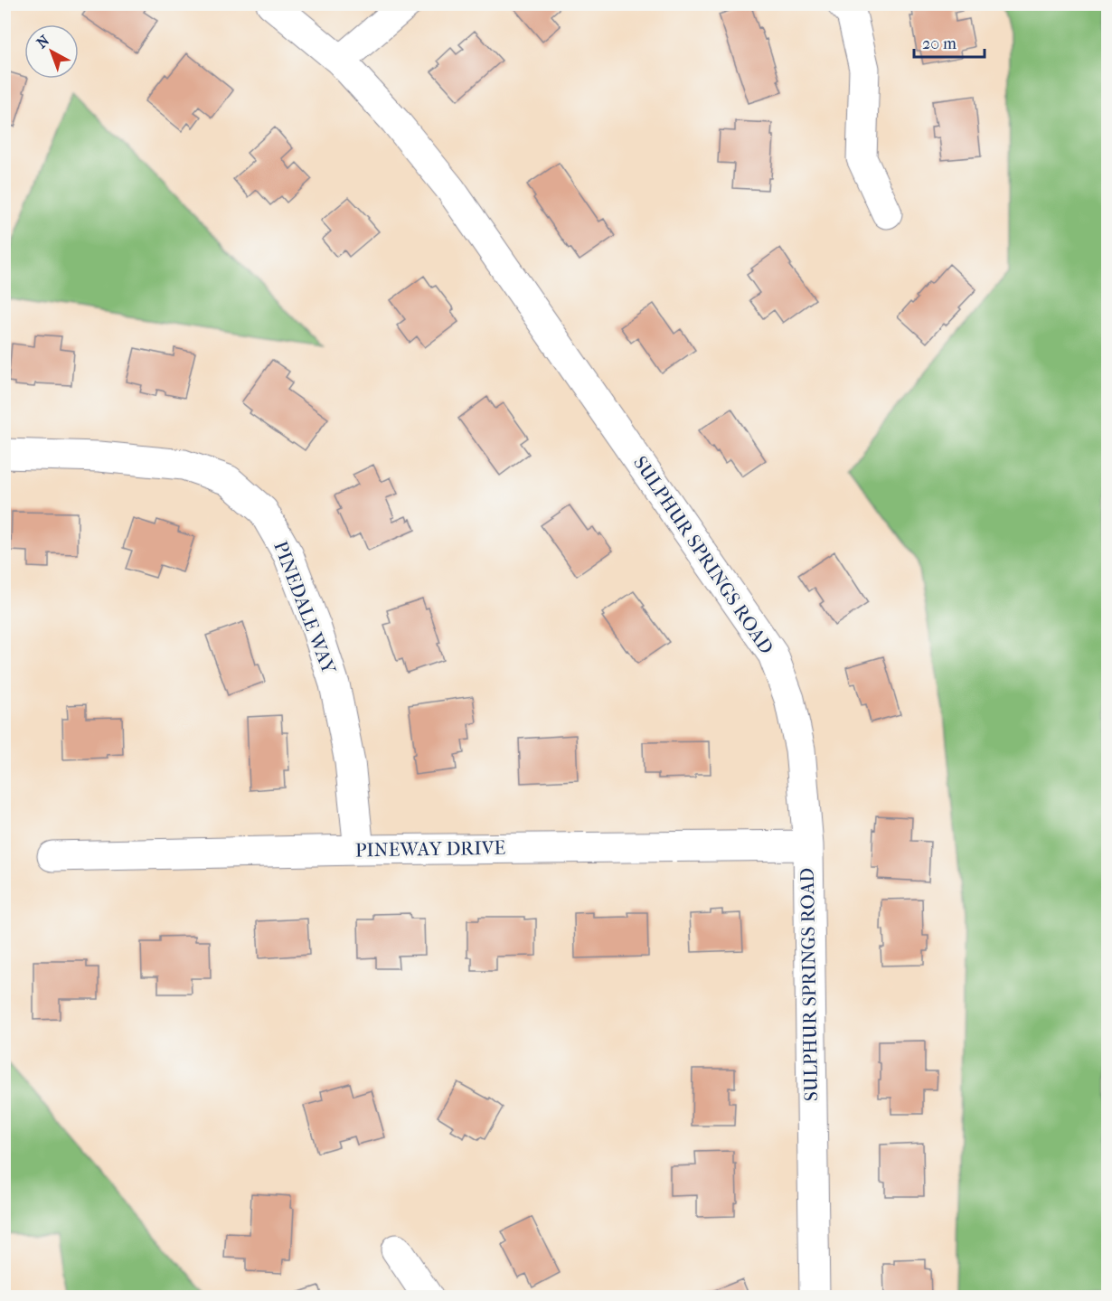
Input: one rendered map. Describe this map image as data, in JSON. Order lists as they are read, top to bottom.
{
  "streets": {
    "street": ["SULPHUR SPRINGS ROAD", "PINEDALE WAY", "PINEWAY DRIVE"]
  },
  "crossings": [
    ["SULPHUR SPRINGS ROAD", "PINEWAY DRIVE"],
    ["PINEDALE WAY", "PINEWAY DRIVE"]
  ],
  "scale_bar": "20 m",
  "north": "top left"
}
